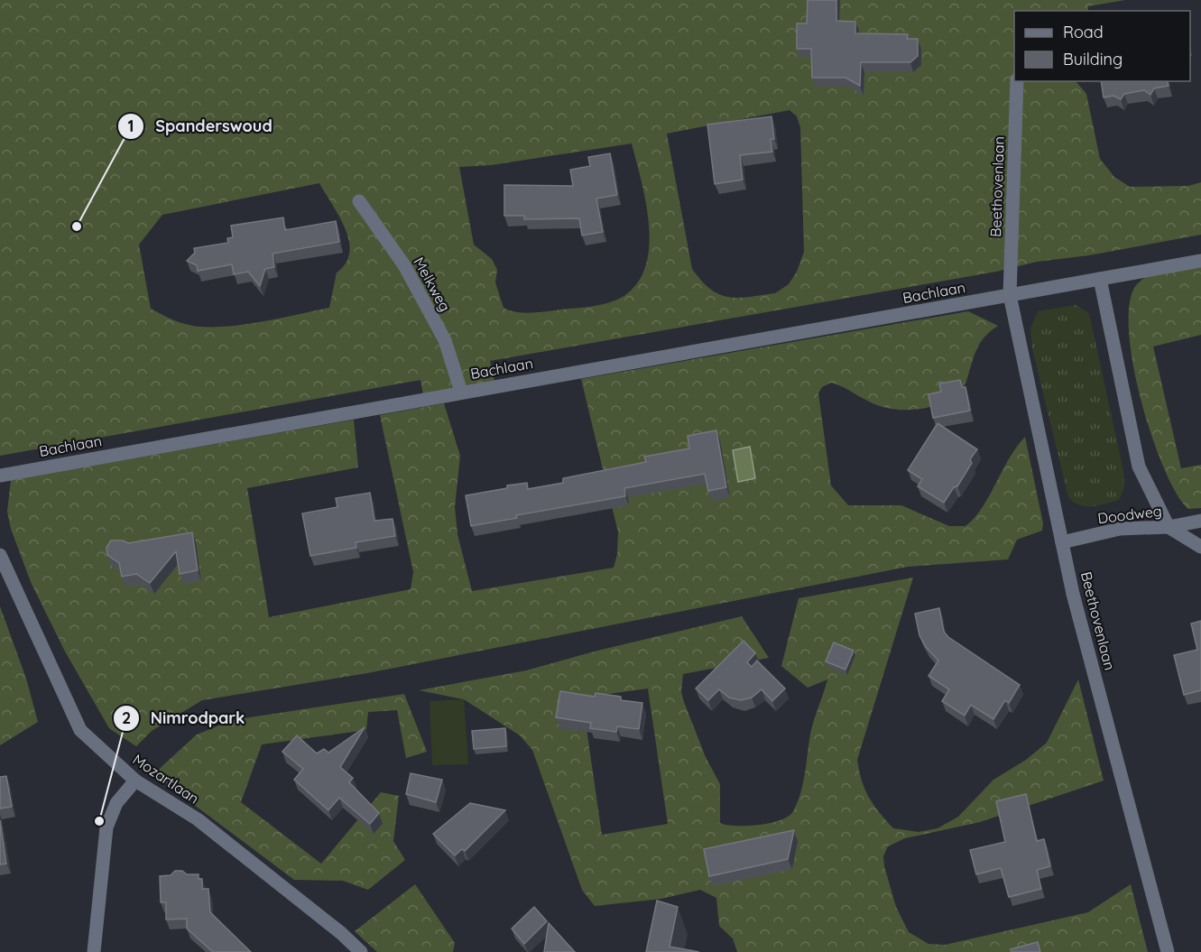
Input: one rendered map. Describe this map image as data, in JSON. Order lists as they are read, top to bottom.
{
  "streets": {
    "street": [
      "Beethovenlaan",
      "Melkweg",
      "Bachlaan",
      "Doodweg",
      "Mozartlaan"
    ]
  },
  "crossings": [
    ["Beethovenlaan", "Bachlaan"],
    ["Beethovenlaan", "Doodweg"],
    ["Melkweg", "Bachlaan"]
  ],
  "places": ["Spanderswoud", "Nimrodpark"],
  "legend": ["Road", "Building"]
}
